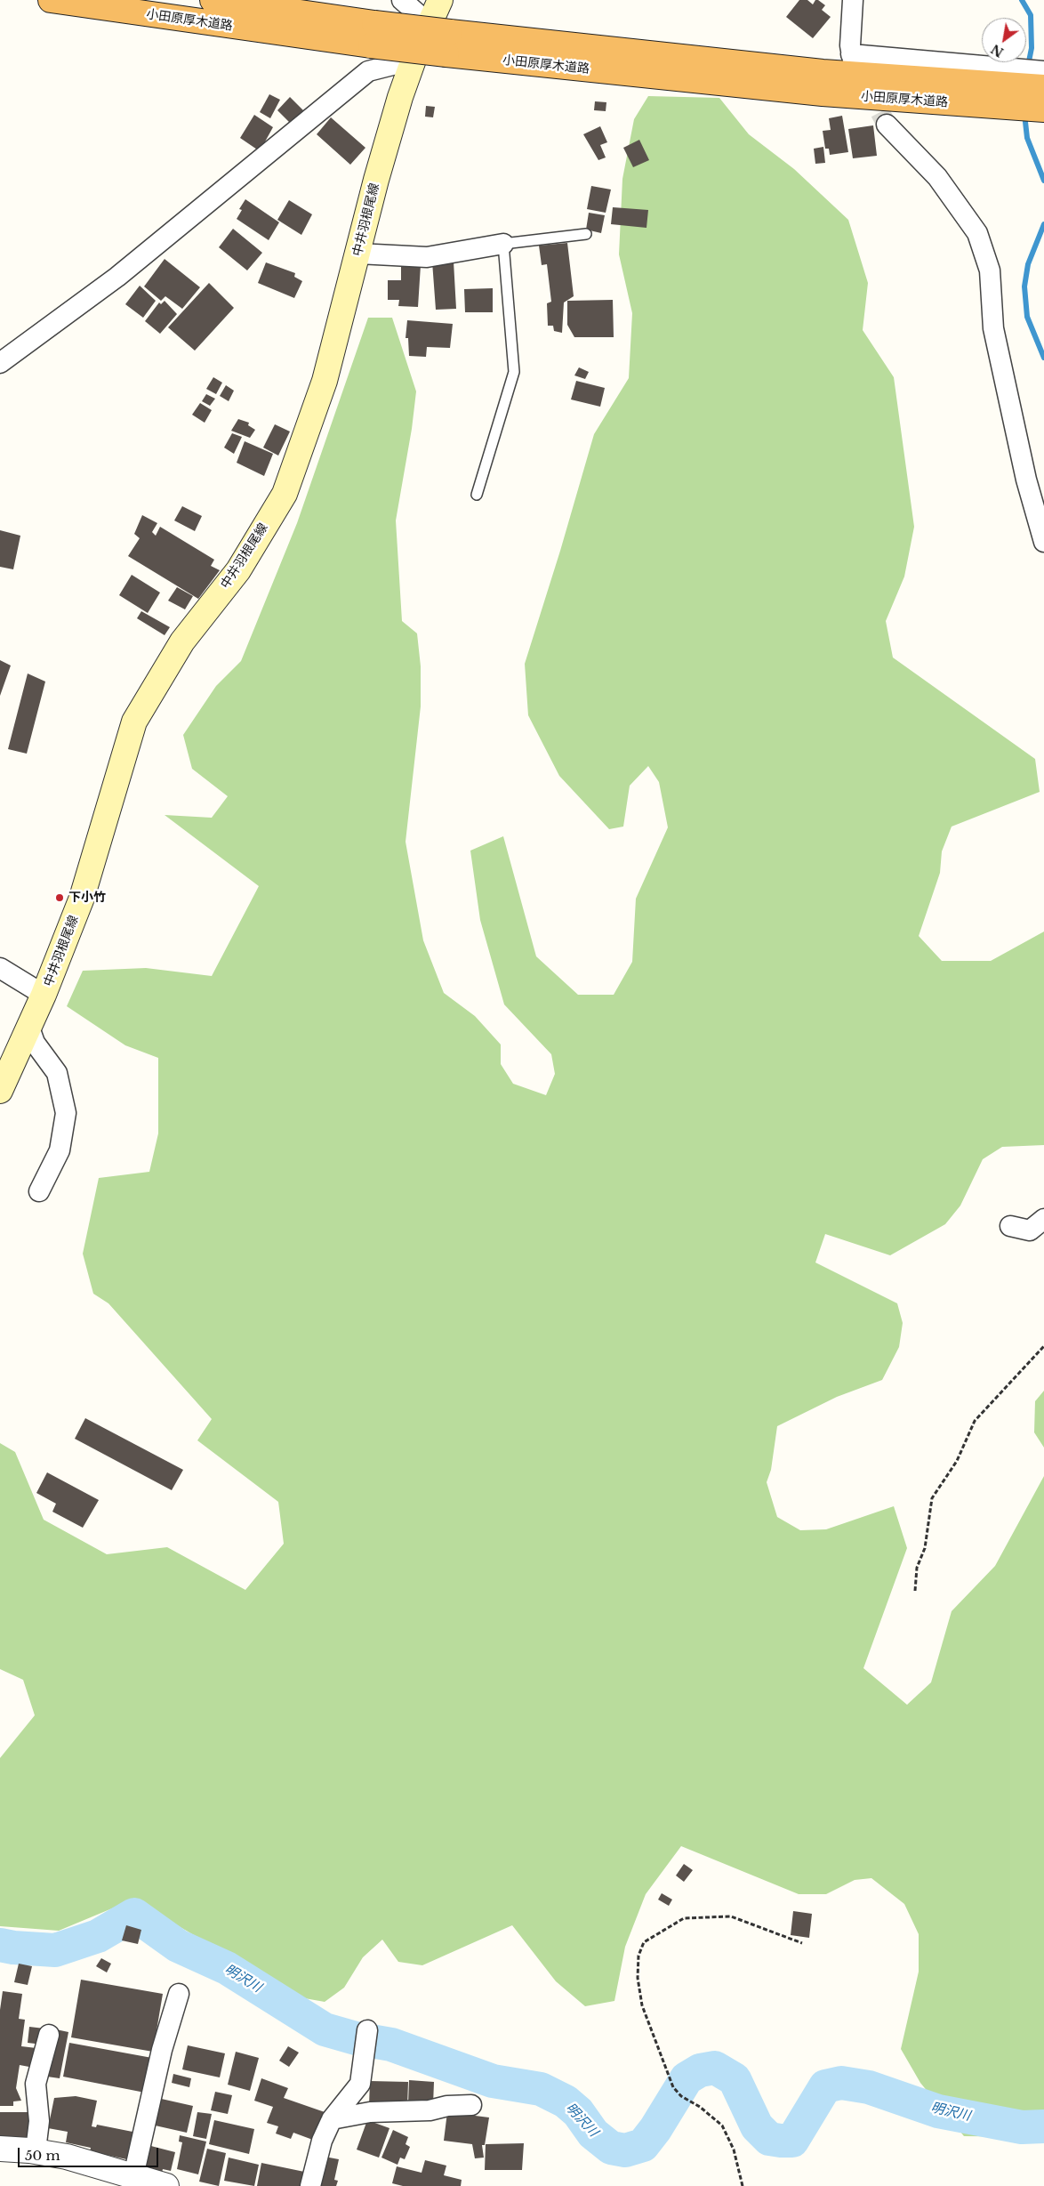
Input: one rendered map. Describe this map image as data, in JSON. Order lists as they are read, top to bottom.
{
  "streets": {
    "highway": ["小田原厚木道路"],
    "main road": ["中井羽根尾線"]
  },
  "crossings": [
    ["小田原厚木道路", "中井羽根尾線"]
  ],
  "water": ["明沢川"],
  "places": ["下小竹"],
  "scale_bar": "50 m",
  "north": "bottom left"
}
